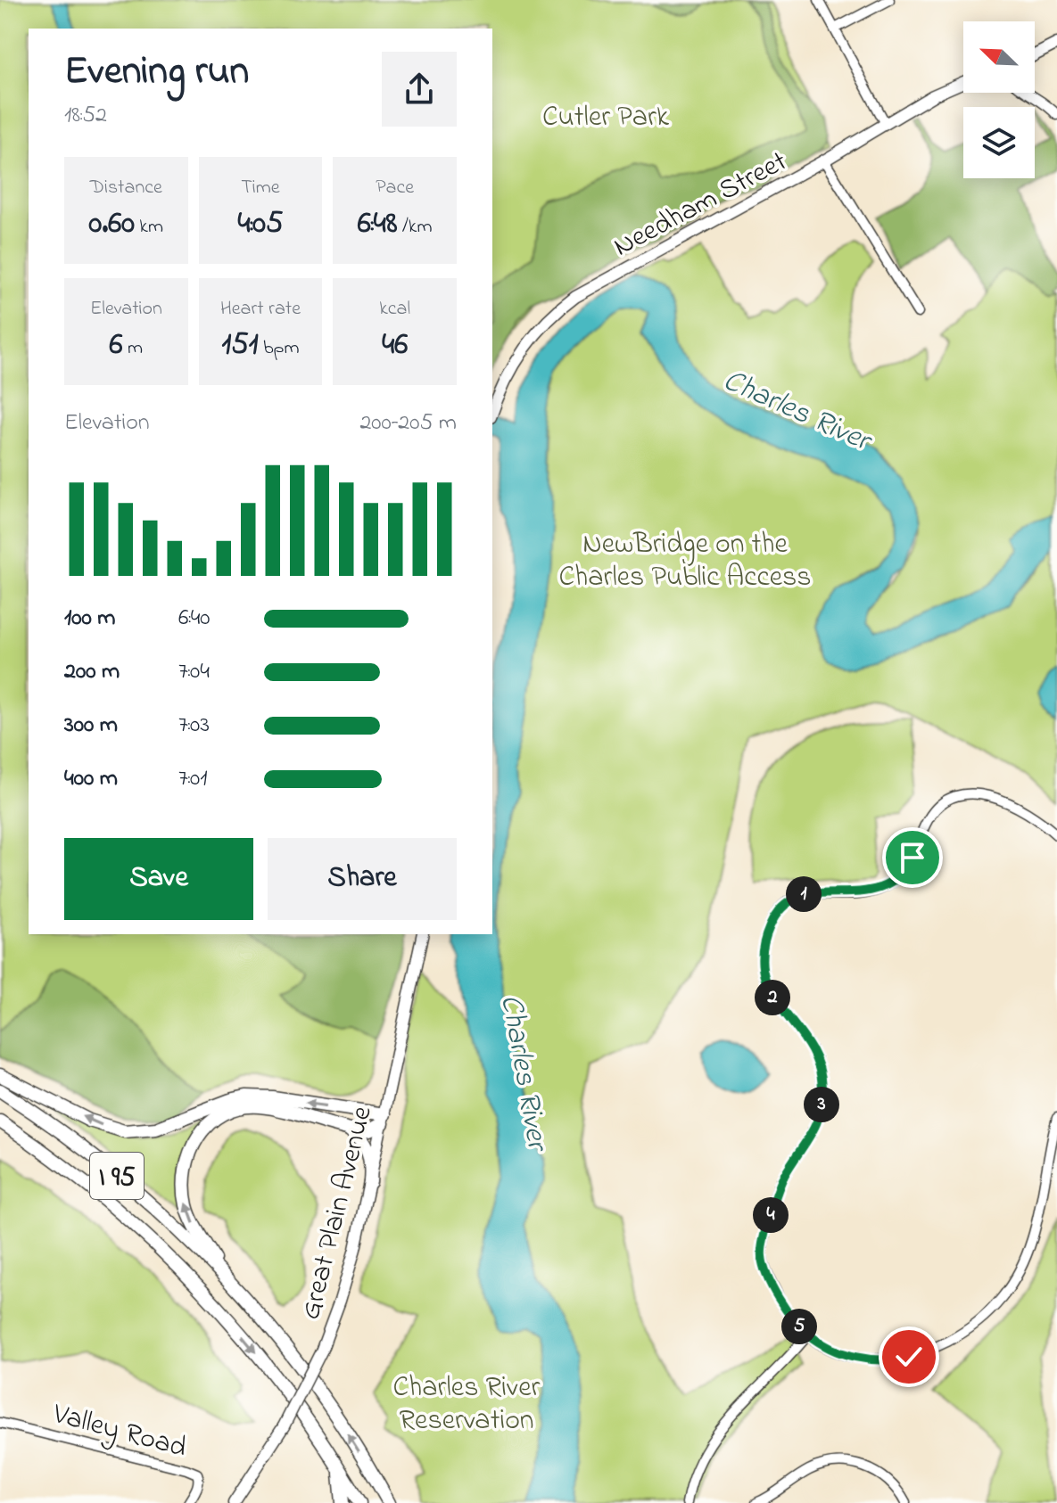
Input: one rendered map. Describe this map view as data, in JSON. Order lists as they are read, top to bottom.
{
  "streets": {
    "highway": ["I 95"],
    "main road": ["Needham Street", "Great Plain Avenue"],
    "street": ["Valley Road"]
  },
  "water": ["Charles River"],
  "parks": ["Cutler Park", "NewBridge on the Charles Public Access", "Charles River Reservation"],
  "north": "top left",
  "page": {
    "heading": ["Evening run", "18:52"],
    "stats": [
      ["Distance", "0.60 km"],
      ["Time", "4:05"],
      ["Pace", "6:48 /km"],
      ["Elevation", "6 m"],
      ["Heart rate", "151 bpm"],
      ["kcal", "46"]
    ],
    "chart": ["Elevation", "200–205 m"],
    "list": [
      {
        "name": "100 m",
        "note": "6:40"
      },
      {
        "name": "200 m",
        "note": "7:04"
      },
      {
        "name": "300 m",
        "note": "7:03"
      },
      {
        "name": "400 m",
        "note": "7:01"
      }
    ],
    "buttons": ["Save", "Share"],
    "pins": [
      "1",
      "2",
      "3",
      "4",
      "5"
    ]
  }
}
